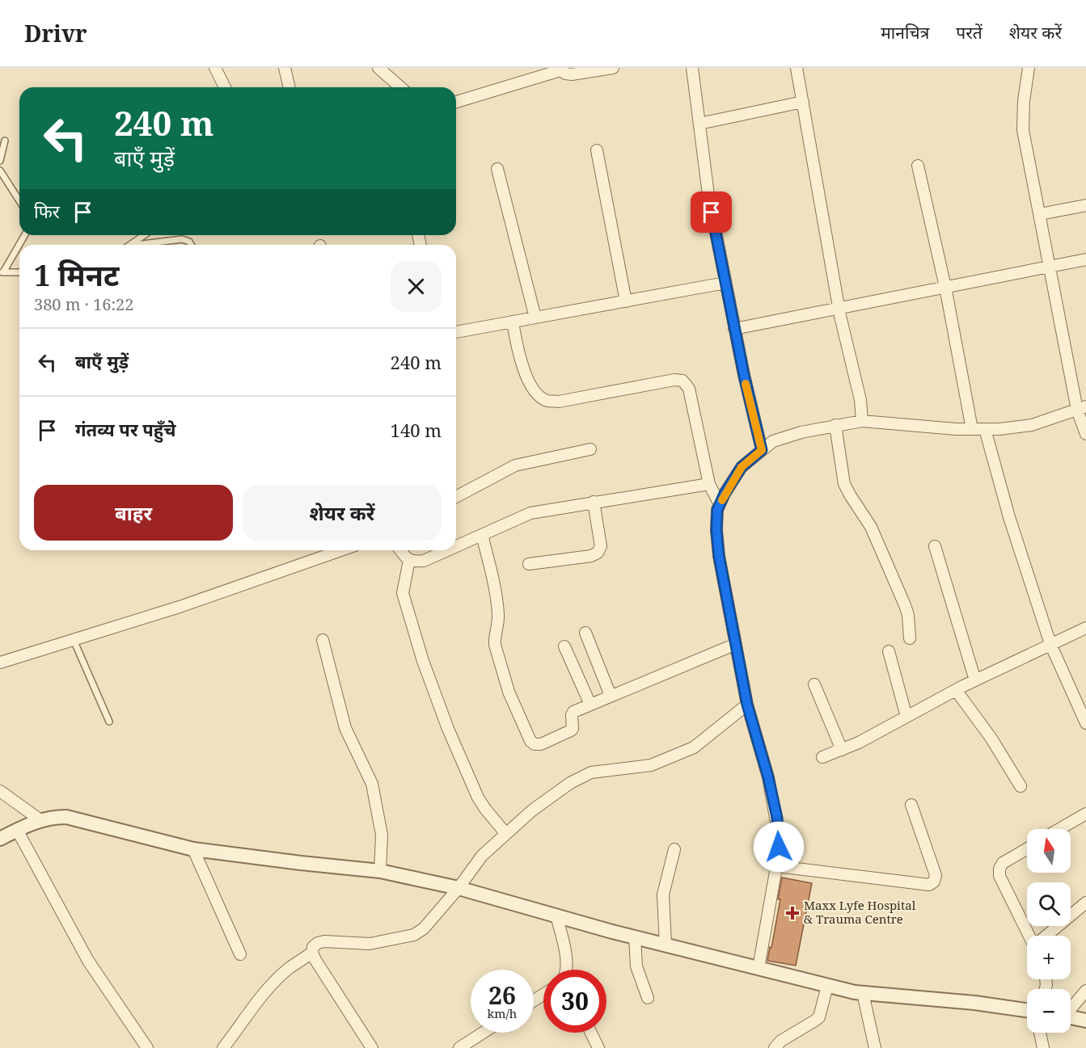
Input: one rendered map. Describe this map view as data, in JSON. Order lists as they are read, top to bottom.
{
  "places": {
    "health": ["Maxx Lyfe Hospital & Trauma Centre"]
  },
  "north": "top",
  "page": {
    "header": "Drivr",
    "nav": ["मानचित्र", "परतें", "शेयर करें"],
    "turn": ["240 m", "बाएँ मुड़ें"],
    "then": "फिर",
    "heading": ["1 मिनट", "380 m · 16:22"],
    "list": [
      {
        "name": "बाएँ मुड़ें",
        "value": "240 m"
      },
      {
        "name": "गंतव्य पर पहुँचे",
        "value": "140 m"
      }
    ],
    "buttons": ["बाहर", "शेयर करें"],
    "map_buttons": ["+", "−"],
    "speed": "26 km/h",
    "limit": "30"
  }
}
